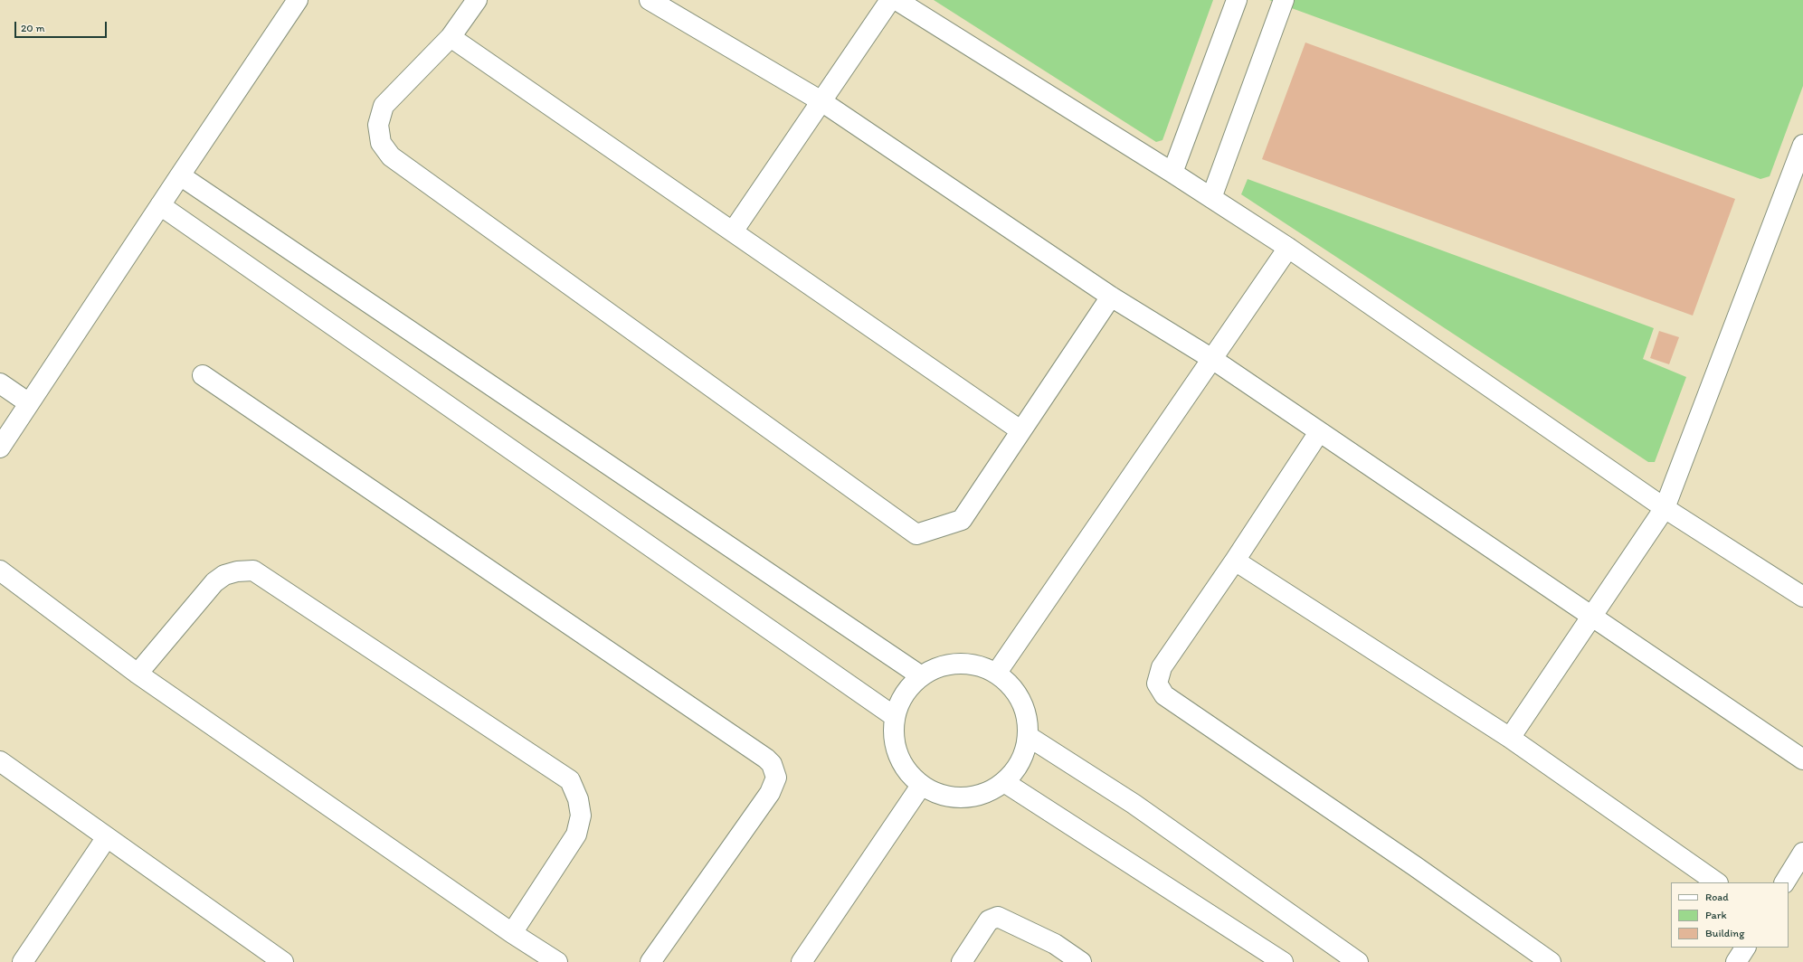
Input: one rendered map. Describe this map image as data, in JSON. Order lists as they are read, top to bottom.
{
  "legend": ["Road", "Park", "Building"],
  "scale_bar": "20 m"
}
